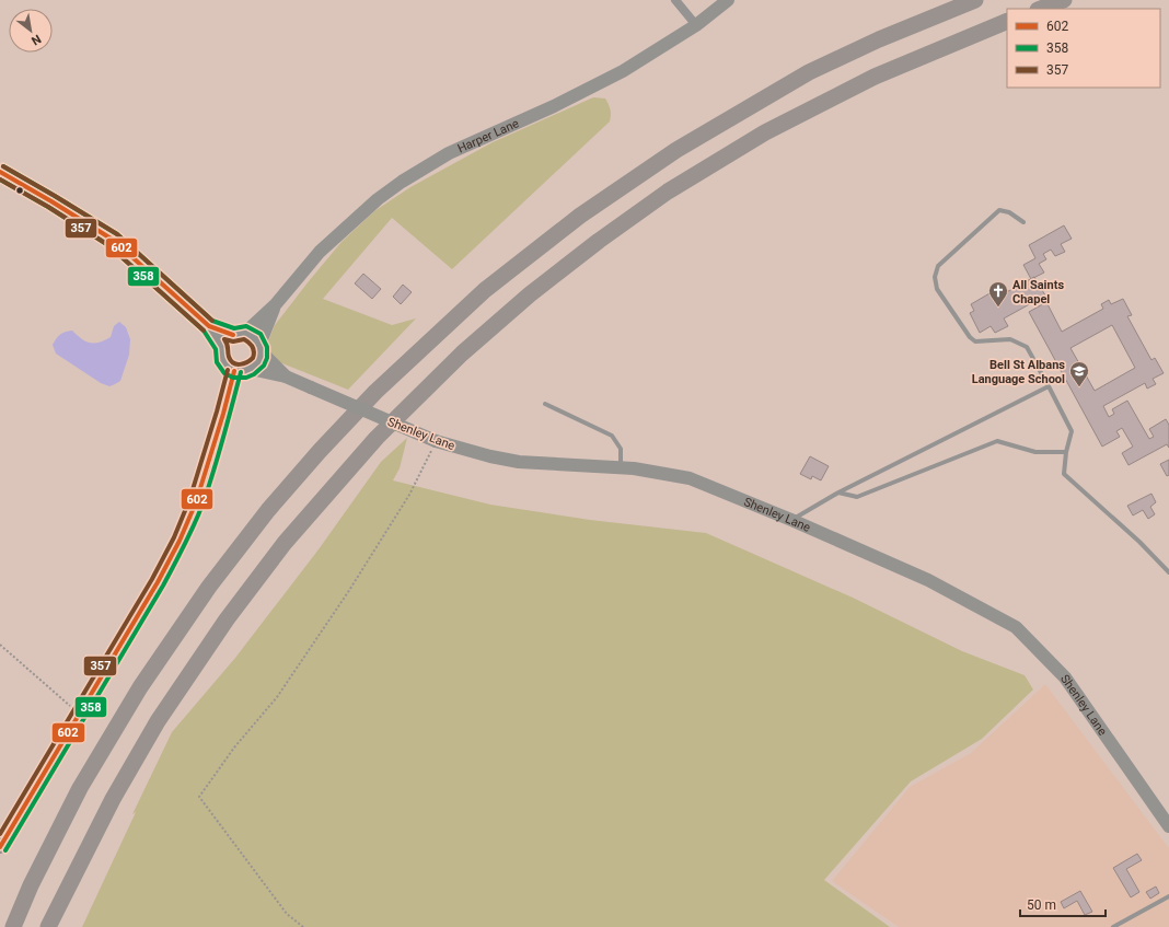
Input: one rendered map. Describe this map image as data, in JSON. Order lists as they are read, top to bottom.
{
  "streets": {
    "main road": ["Harper Lane", "Shenley Lane"]
  },
  "crossings": [
    ["Harper Lane", "Shenley Lane"]
  ],
  "places": {
    "church": ["All Saints Chapel"],
    "school or university": ["Bell St Albans Language School"]
  },
  "lines": ["transit line 358", "transit line 357", "transit line 602"],
  "legend": ["602", "358", "357"],
  "scale_bar": "50 m",
  "north": "bottom right"
}
